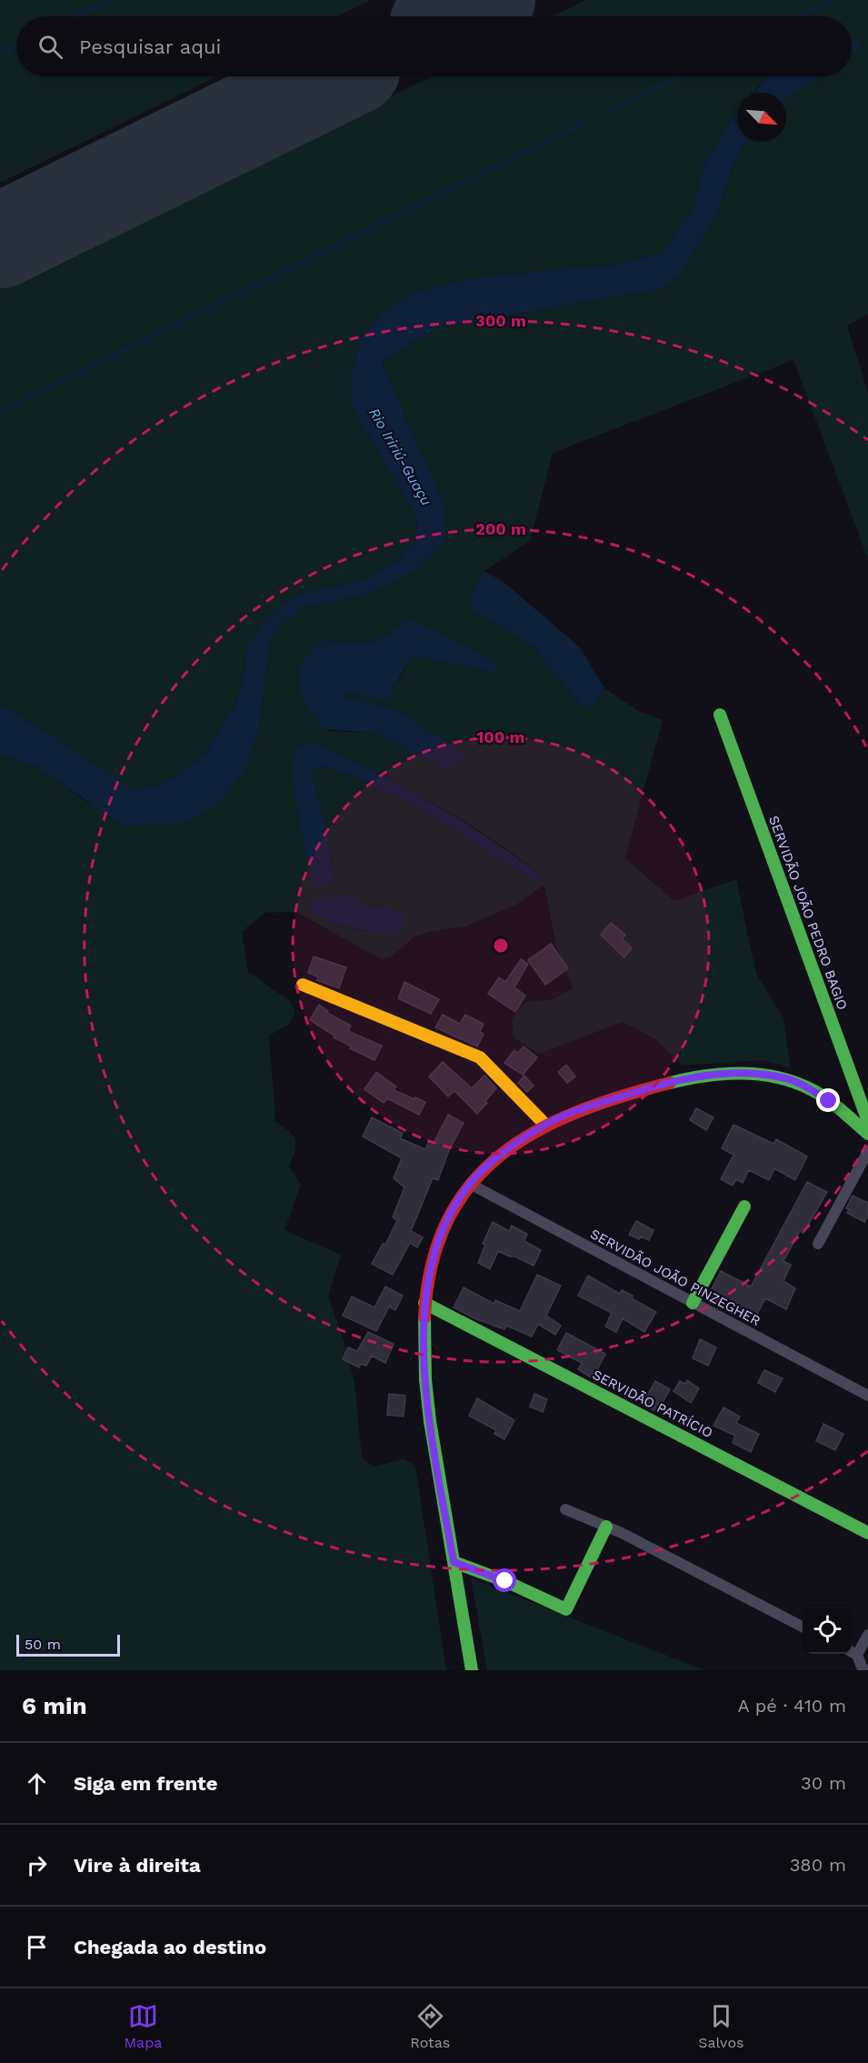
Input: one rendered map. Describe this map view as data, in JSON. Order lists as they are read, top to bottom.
{
  "streets": {
    "street": ["SERVIDÃO JOÃO PEDRO BAGIO", "SERVIDÃO JOÃO PINZEGHER", "SERVIDÃO PATRÍCIO"]
  },
  "water": ["Rio Iririú-Guaçu"],
  "scale_bar": "50 m",
  "north": "bottom right",
  "page": {
    "search": "Pesquisar aqui",
    "scale": "50 m",
    "heading": ["6 min", "A pé · 410 m"],
    "list": [
      ["Siga em frente", "30 m"],
      ["Vire à direita", "380 m"],
      "Chegada ao destino"
    ],
    "nav": ["Mapa", "Rotas", "Salvos"]
  },
  "rings": ["300 m", "200 m", "100 m"]
}
